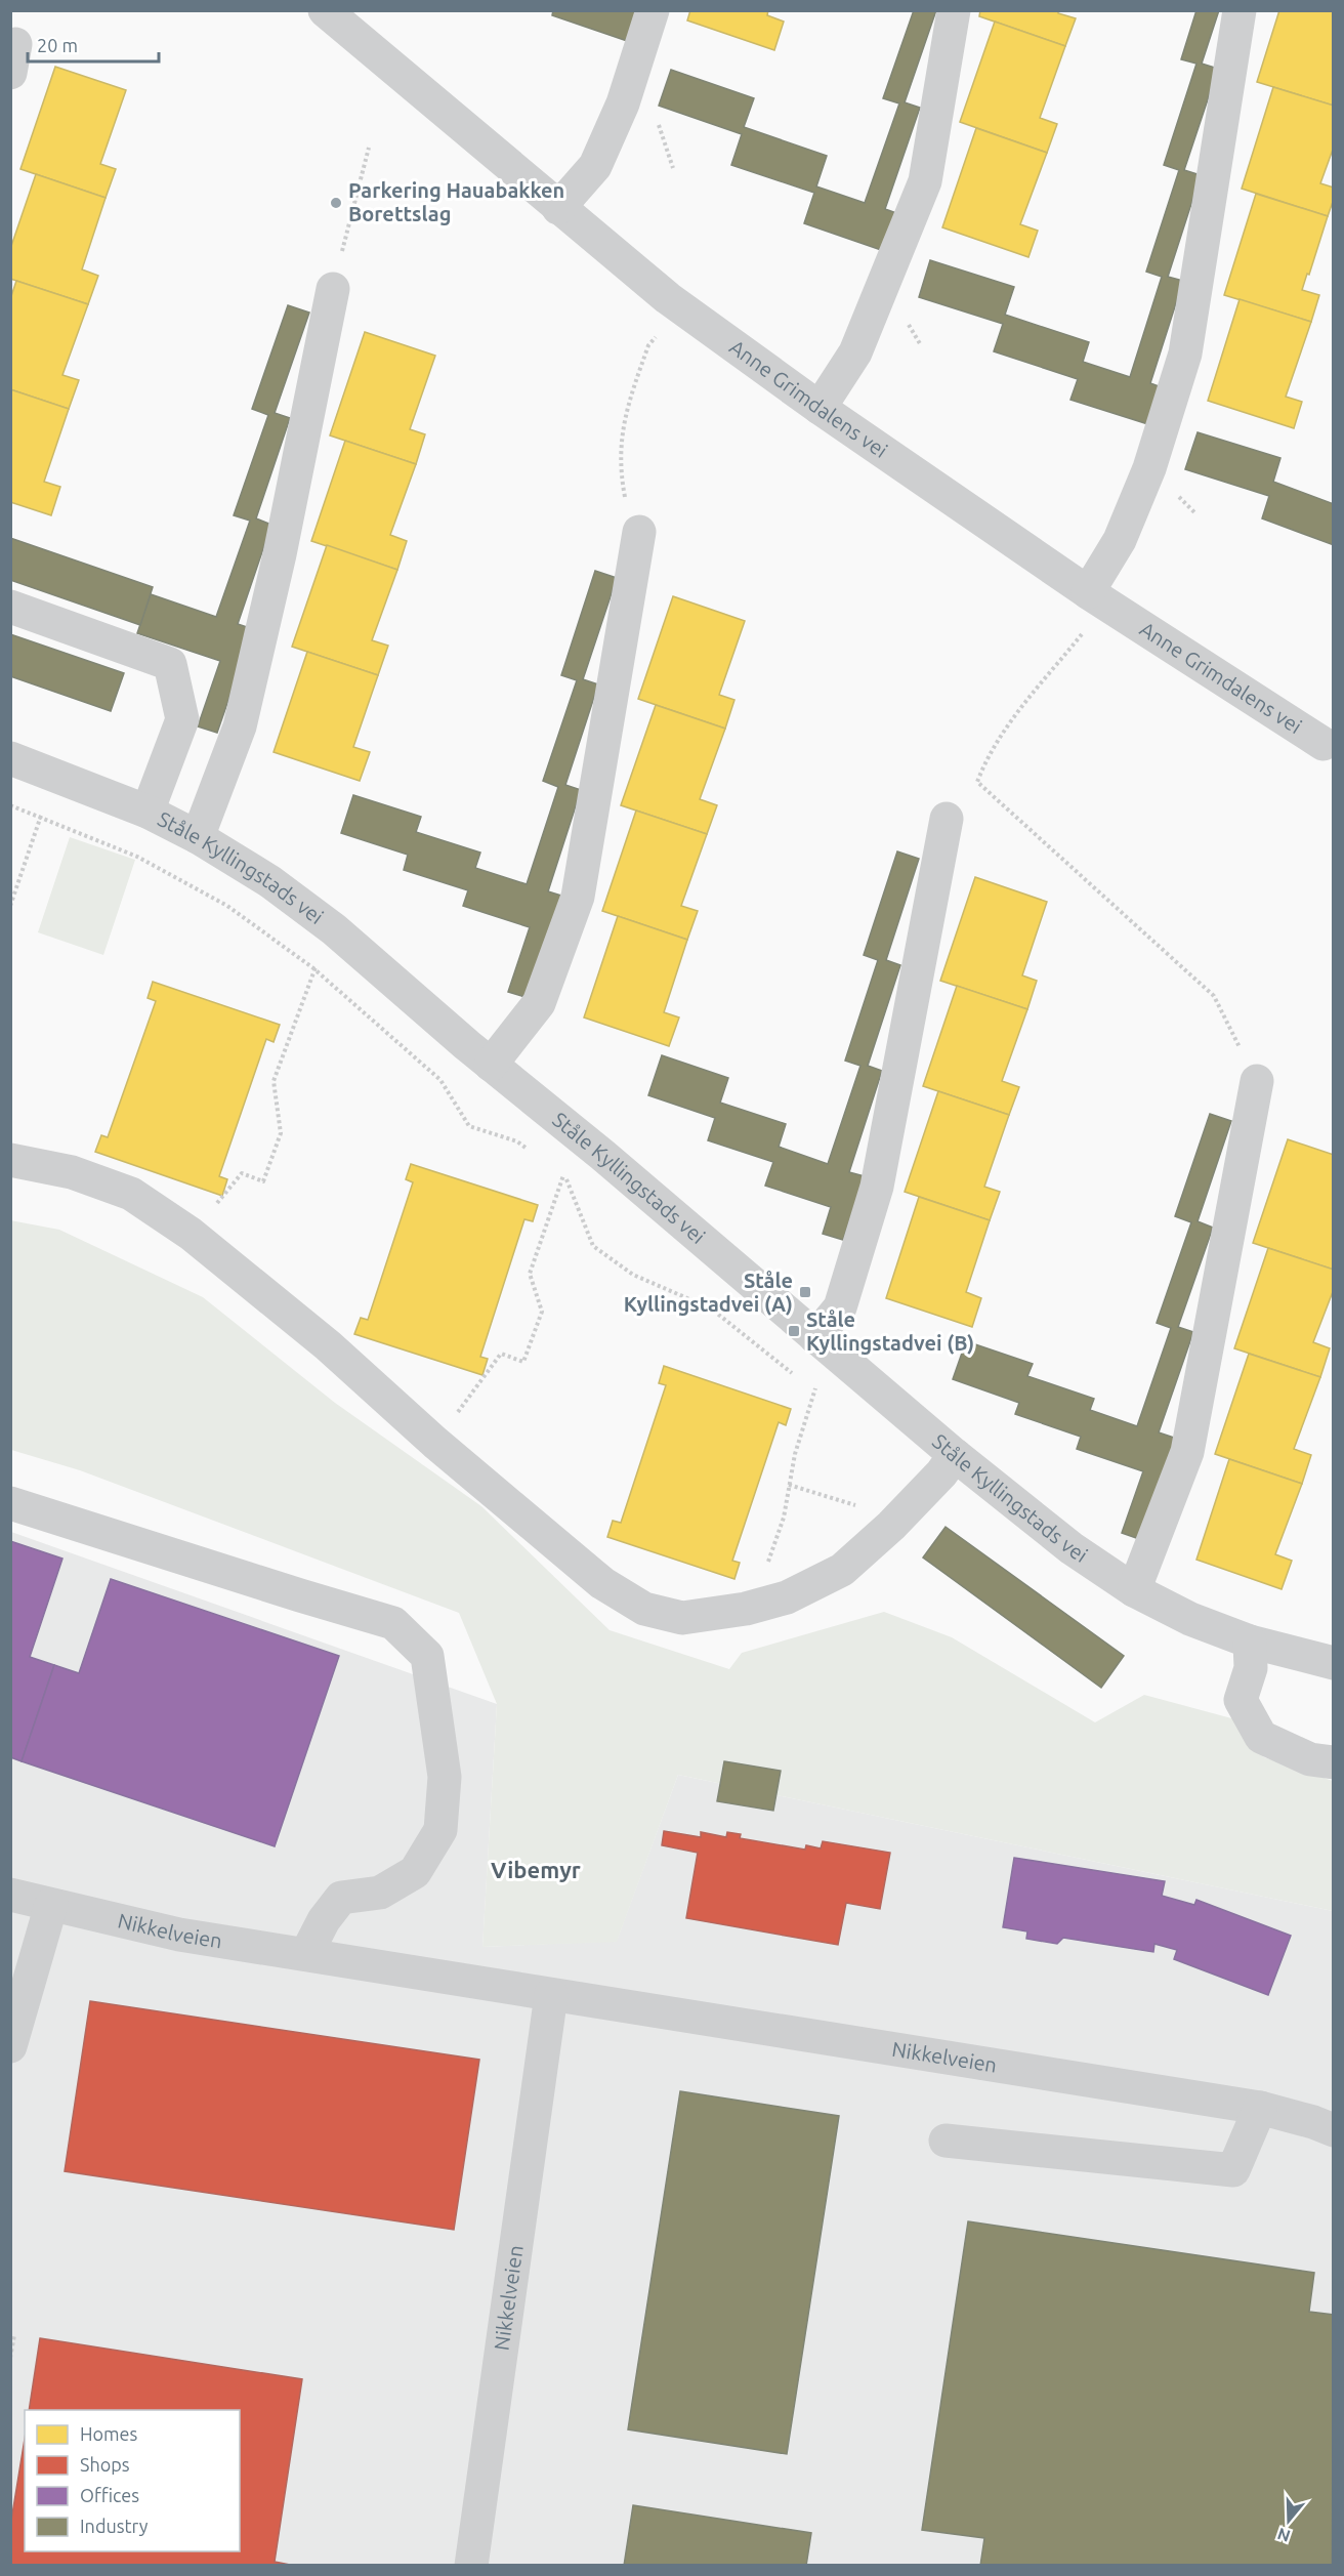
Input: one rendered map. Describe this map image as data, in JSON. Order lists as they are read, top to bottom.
{
  "streets": {
    "street": ["Anne Grimdalens vei", "Ståle Kyllingstads vei", "Nikkelveien"]
  },
  "districts": ["Vibemyr"],
  "places": {
    "other": ["Parkering Hauabakken Borettslag"],
    "transit": ["Ståle Kyllingstadvei (A)", "Ståle Kyllingstadvei (B)"]
  },
  "legend": [
    "Homes",
    "Shops",
    "Offices",
    "Industry"
  ],
  "scale_bar": "20 m",
  "north": "bottom"
}
